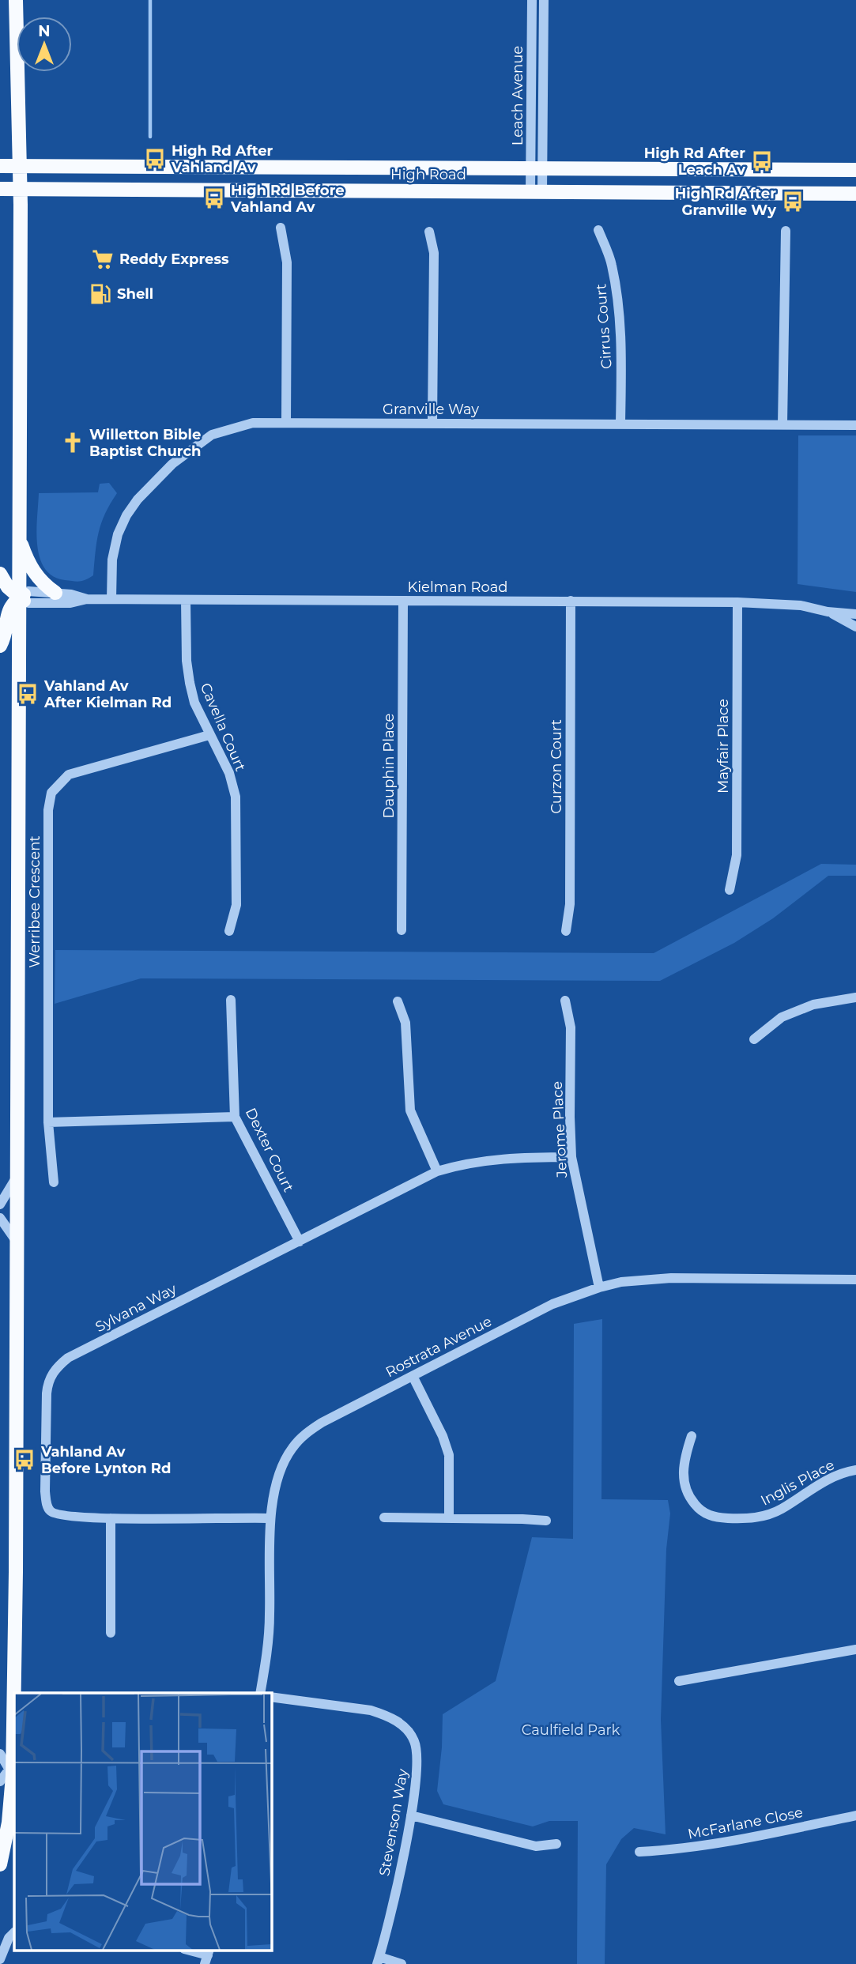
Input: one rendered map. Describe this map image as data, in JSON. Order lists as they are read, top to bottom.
{
  "streets": {
    "main road": ["High Road"],
    "street": [
      "Leach Avenue",
      "Cirrus Court",
      "Granville Way",
      "Kielman Road",
      "Cavella Court",
      "Mayfair Place",
      "Dauphin Place",
      "Curzon Court",
      "Werribee Crescent",
      "Jerome Place",
      "Dexter Court",
      "Sylvana Way",
      "Rostrata Avenue",
      "Inglis Place",
      "Stevenson Way",
      "McFarlane Close"
    ]
  },
  "crossings": [
    ["Leach Avenue", "High Road"],
    ["Cirrus Court", "Granville Way"],
    ["Granville Way", "Kielman Road"],
    ["Kielman Road", "Cavella Court"],
    ["Kielman Road", "Mayfair Place"],
    ["Kielman Road", "Dauphin Place"],
    ["Kielman Road", "Curzon Court"],
    ["Cavella Court", "Werribee Crescent"],
    ["Jerome Place", "Sylvana Way"],
    ["Jerome Place", "Rostrata Avenue"],
    ["Dexter Court", "Sylvana Way"],
    ["Sylvana Way", "Rostrata Avenue"]
  ],
  "parks": ["Caulfield Park"],
  "places": {
    "bus stop": [
      "High Rd After Vahland Av",
      "High Rd After Leach Av",
      "High Rd Before Vahland Av",
      "High Rd After Granville Wy",
      "Vahland Av After Kielman Rd",
      "Vahland Av Before Lynton Rd"
    ],
    "supermarket": ["Reddy Express"],
    "fuel station": ["Shell"],
    "church": ["Willetton Bible Baptist Church"]
  },
  "north": "top"
}
